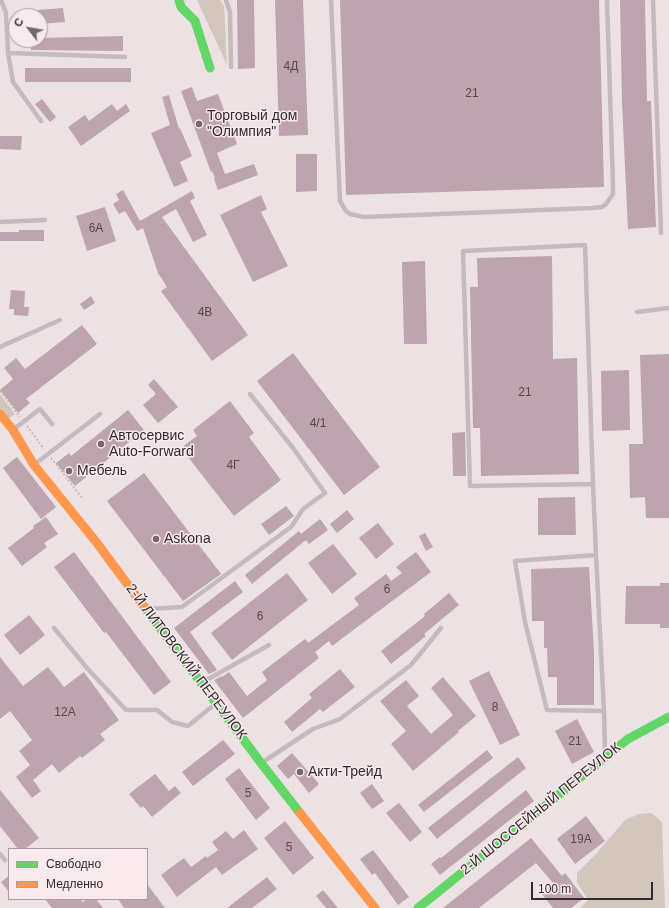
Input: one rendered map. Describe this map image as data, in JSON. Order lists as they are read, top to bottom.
{
  "streets": {
    "street": ["2-Й ЛИТОВСКИЙ ПЕРЕУЛОК", "2-Й ШОССЕЙНЫЙ ПЕРЕУЛОК"]
  },
  "places": [
    "Торговый дом \"Олимпия\"",
    "Автосервис Auto-Forward",
    "Мебель",
    "Askona",
    "Акти-Трейд"
  ],
  "house_numbers": [
    "4Д",
    "21",
    "6А",
    "4В",
    "21",
    "4/1",
    "4Г",
    "6",
    "6",
    "8",
    "12А",
    "21",
    "5",
    "19А",
    "5"
  ],
  "legend": ["Свободно", "Медленно"],
  "scale_bar": "100 m",
  "north": "top left"
}
